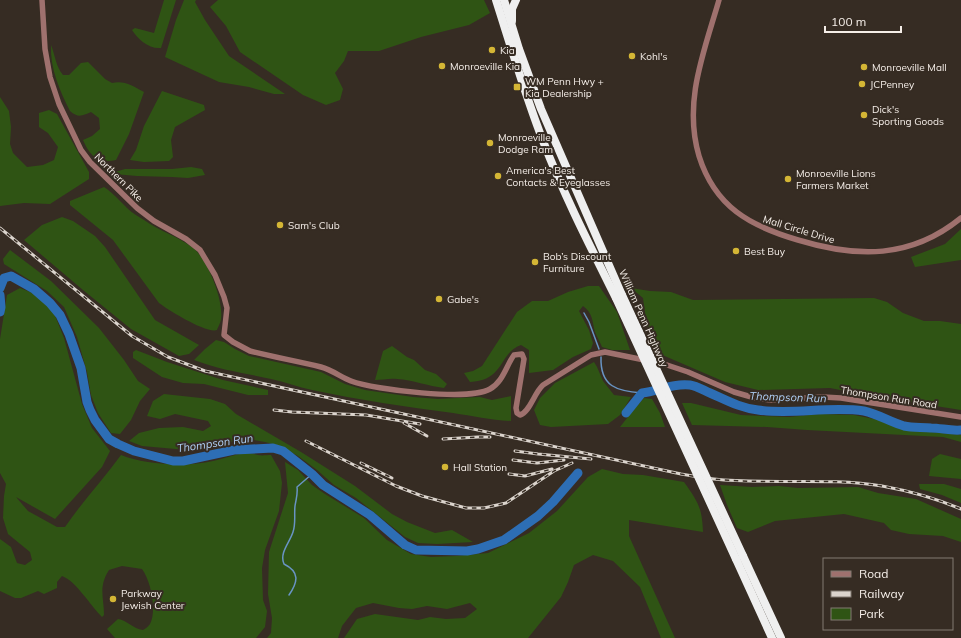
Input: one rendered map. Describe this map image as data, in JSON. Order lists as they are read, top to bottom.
{
  "streets": {
    "highway": ["William Penn Highway"],
    "street": ["Northern Pike", "Mall Circle Drive", "Thompson Run Road"]
  },
  "crossings": [
    ["Northern Pike", "Thompson Run Road"]
  ],
  "water": ["Thompson Run"],
  "places": {
    "other": [
      "Kia",
      "Kohl's",
      "Monroeville Kia",
      "Monroeville Mall",
      "JCPenney",
      "Dick's Sporting Goods",
      "Monroeville Dodge Ram",
      "America's Best Contacts & Eyeglasses",
      "Monroeville Lions Farmers Market",
      "Sam's Club",
      "Best Buy",
      "Bob’s Discount Furniture",
      "Gabe's",
      "Hall Station",
      "Parkway Jewish Center"
    ],
    "transit": ["WM Penn Hwy + Kia Dealership"]
  },
  "legend": ["Road", "Railway", "Park"],
  "scale_bar": "100 m"
}
